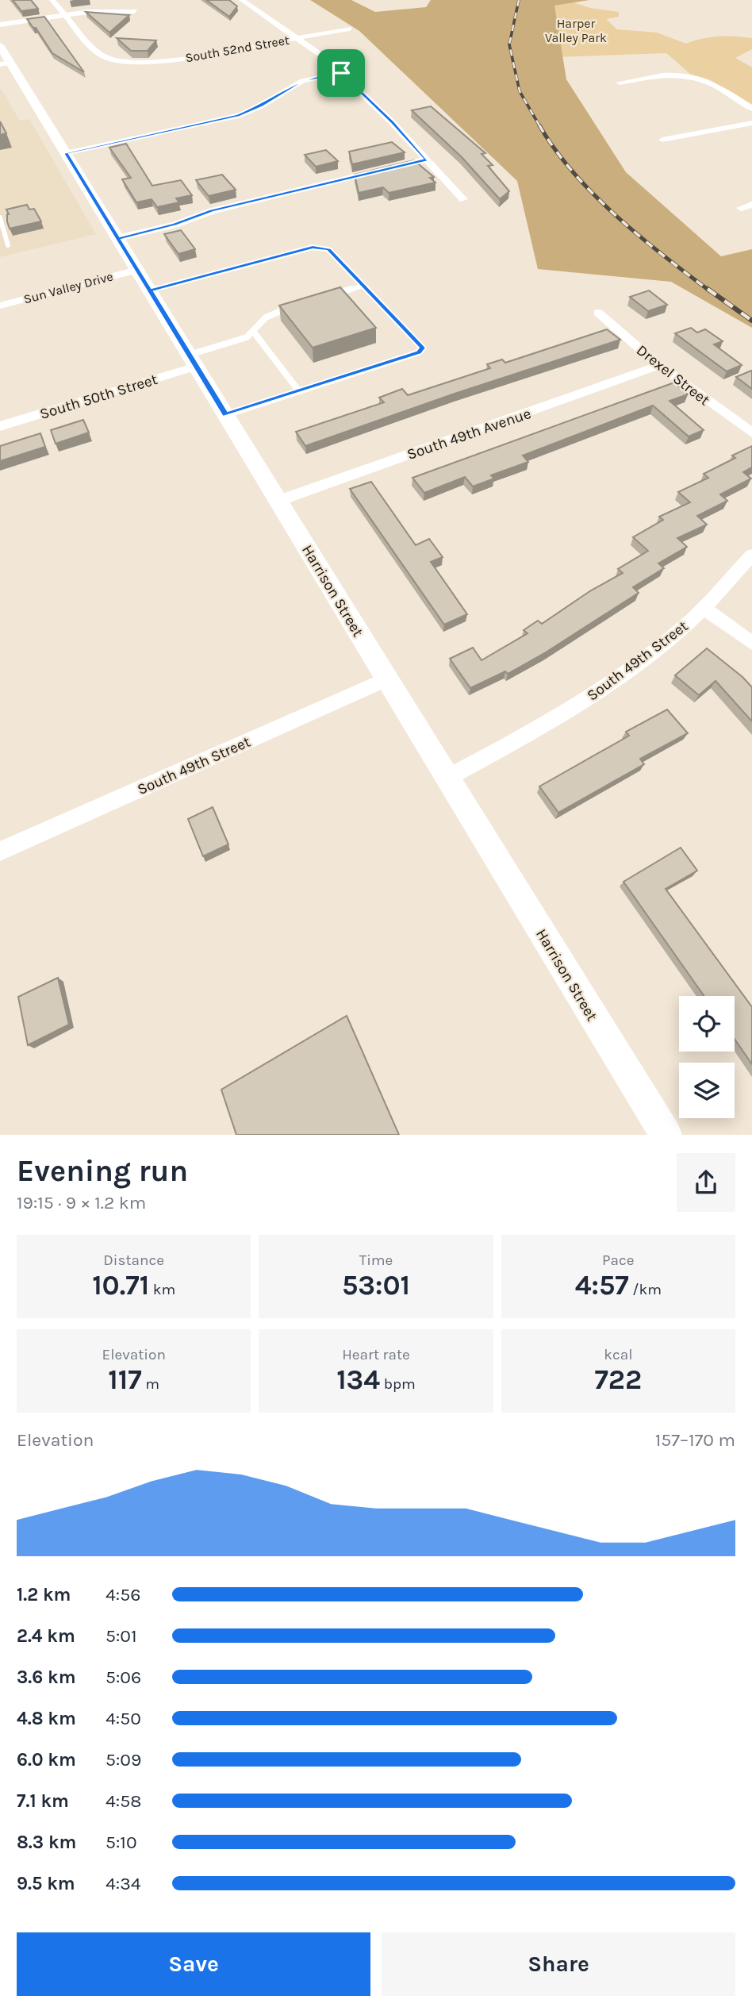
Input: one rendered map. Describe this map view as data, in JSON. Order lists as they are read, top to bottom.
{
  "streets": {
    "main road": ["Harrison Street"],
    "street": [
      "South 52nd Street",
      "Sun Valley Drive",
      "Drexel Street",
      "South 50th Street",
      "South 49th Avenue",
      "South 49th Street"
    ]
  },
  "crossings": [
    ["Sun Valley Drive", "Harrison Street"],
    ["Drexel Street", "South 49th Avenue"],
    ["South 50th Street", "Harrison Street"],
    ["South 49th Avenue", "Harrison Street"],
    ["Harrison Street", "South 49th Street"]
  ],
  "parks": ["Harper Valley Park"],
  "page": {
    "heading": ["Evening run", "19:15 · 9 × 1.2 km"],
    "stats": [
      ["Distance", "10.71 km"],
      ["Time", "53:01"],
      ["Pace", "4:57 /km"],
      ["Elevation", "117 m"],
      ["Heart rate", "134 bpm"],
      ["kcal", "722"]
    ],
    "chart": ["Elevation", "157–170 m"],
    "list": [
      {
        "name": "1.2 km",
        "note": "4:56"
      },
      {
        "name": "2.4 km",
        "note": "5:01"
      },
      {
        "name": "3.6 km",
        "note": "5:06"
      },
      {
        "name": "4.8 km",
        "note": "4:50"
      },
      {
        "name": "6.0 km",
        "note": "5:09"
      },
      {
        "name": "7.1 km",
        "note": "4:58"
      },
      {
        "name": "8.3 km",
        "note": "5:10"
      },
      {
        "name": "9.5 km",
        "note": "4:34"
      }
    ],
    "buttons": ["Save", "Share"]
  }
}
